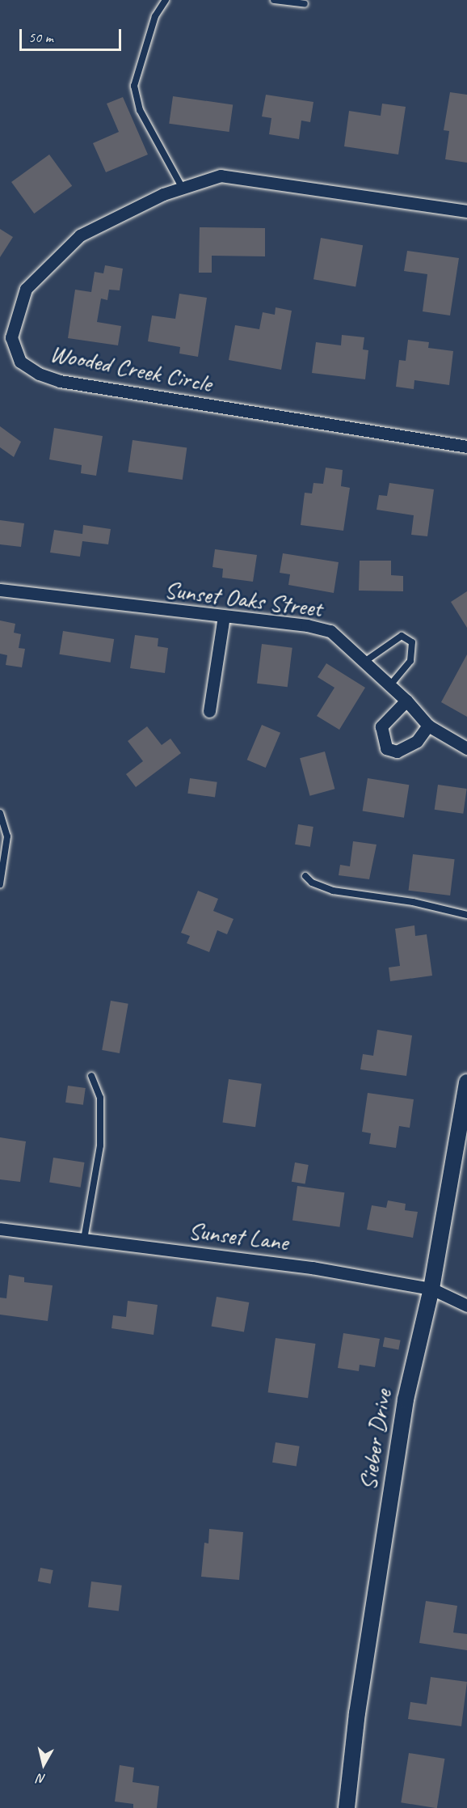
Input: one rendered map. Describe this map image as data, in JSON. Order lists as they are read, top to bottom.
{
  "streets": {
    "street": [
      "Wooded Creek Circle",
      "Sunset Oaks Street",
      "Sunset Lane",
      "Sieber Drive"
    ]
  },
  "crossings": [
    ["Sunset Lane", "Sieber Drive"]
  ],
  "scale_bar": "50 m",
  "north": "bottom"
}
